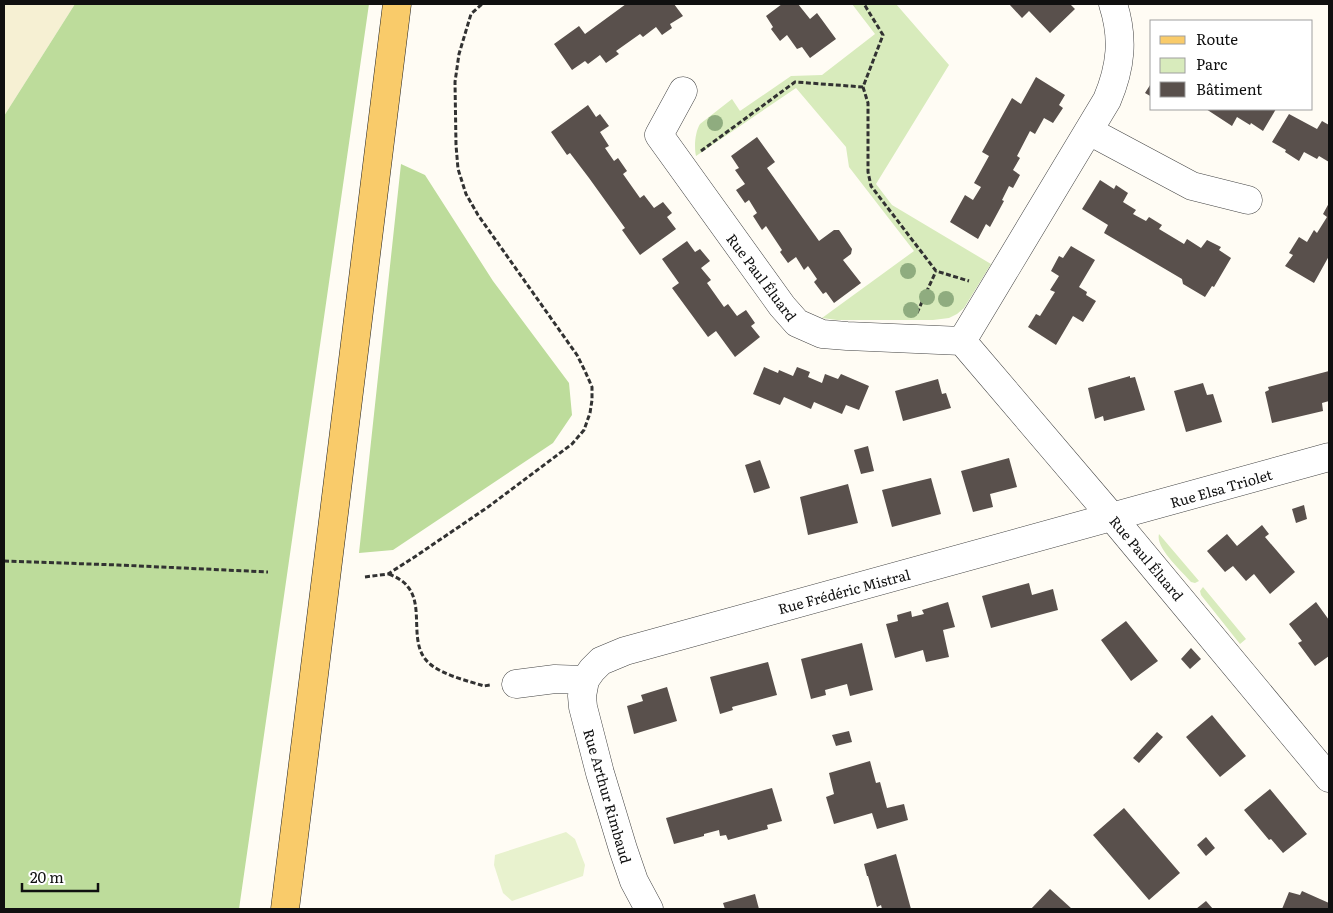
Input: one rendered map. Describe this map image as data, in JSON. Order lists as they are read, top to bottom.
{
  "streets": {
    "street": [
      "Rue Paul Éluard",
      "Rue Elsa Triolet",
      "Rue Frédéric Mistral",
      "Rue Arthur Rimbaud"
    ]
  },
  "crossings": [
    ["Rue Paul Éluard", "Rue Elsa Triolet"],
    ["Rue Paul Éluard", "Rue Frédéric Mistral"],
    ["Rue Elsa Triolet", "Rue Frédéric Mistral"],
    ["Rue Frédéric Mistral", "Rue Arthur Rimbaud"]
  ],
  "legend": ["Route", "Parc", "Bâtiment"],
  "scale_bar": "20 m"
}
